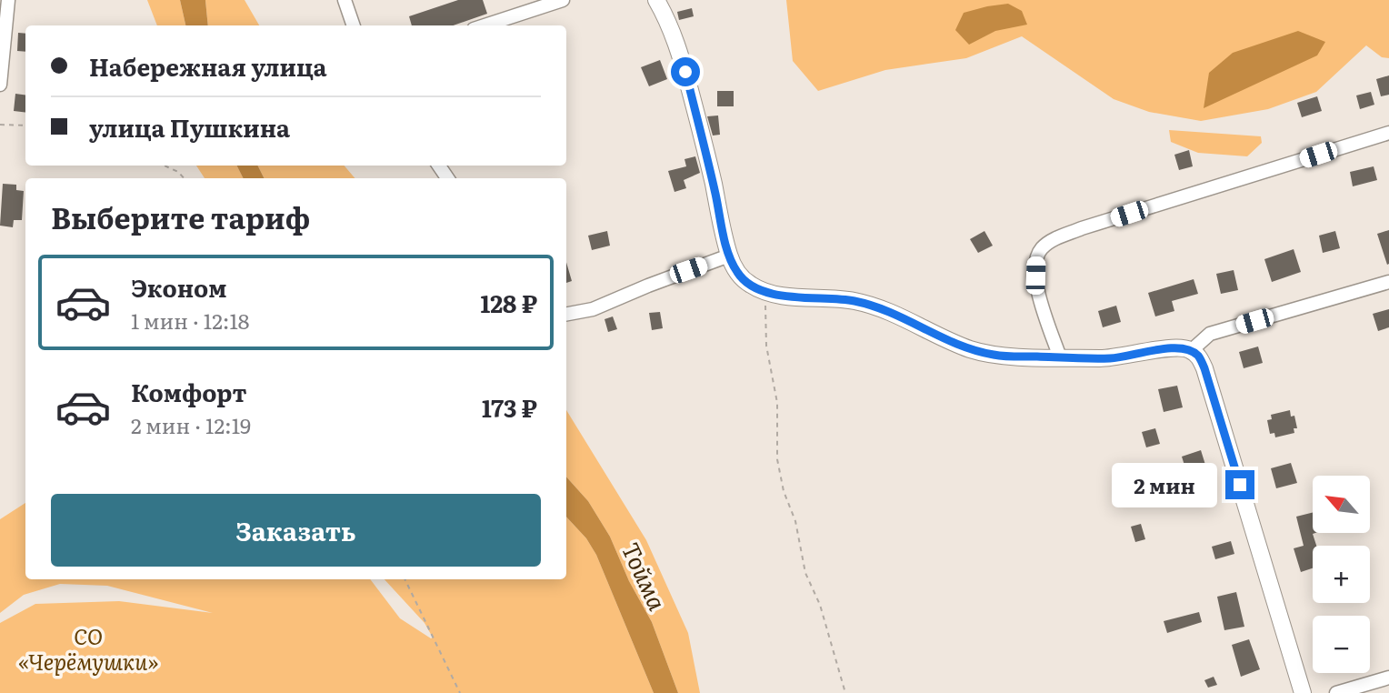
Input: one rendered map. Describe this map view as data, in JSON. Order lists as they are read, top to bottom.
{
  "water": ["Тойма"],
  "parks": ["СО «Черёмушки»"],
  "north": "top left",
  "page": {
    "banner": ["Набережная улица", "улица Пушкина"],
    "heading": "Выберите тариф",
    "list": [
      {
        "name": "Эконом",
        "note": "1 мин · 12:18",
        "value": "128 ₽"
      },
      {
        "name": "Комфорт",
        "note": "2 мин · 12:19",
        "value": "173 ₽"
      }
    ],
    "bubble": "2 мин",
    "map_buttons": ["+", "−"],
    "buttons": "Заказать"
  }
}
